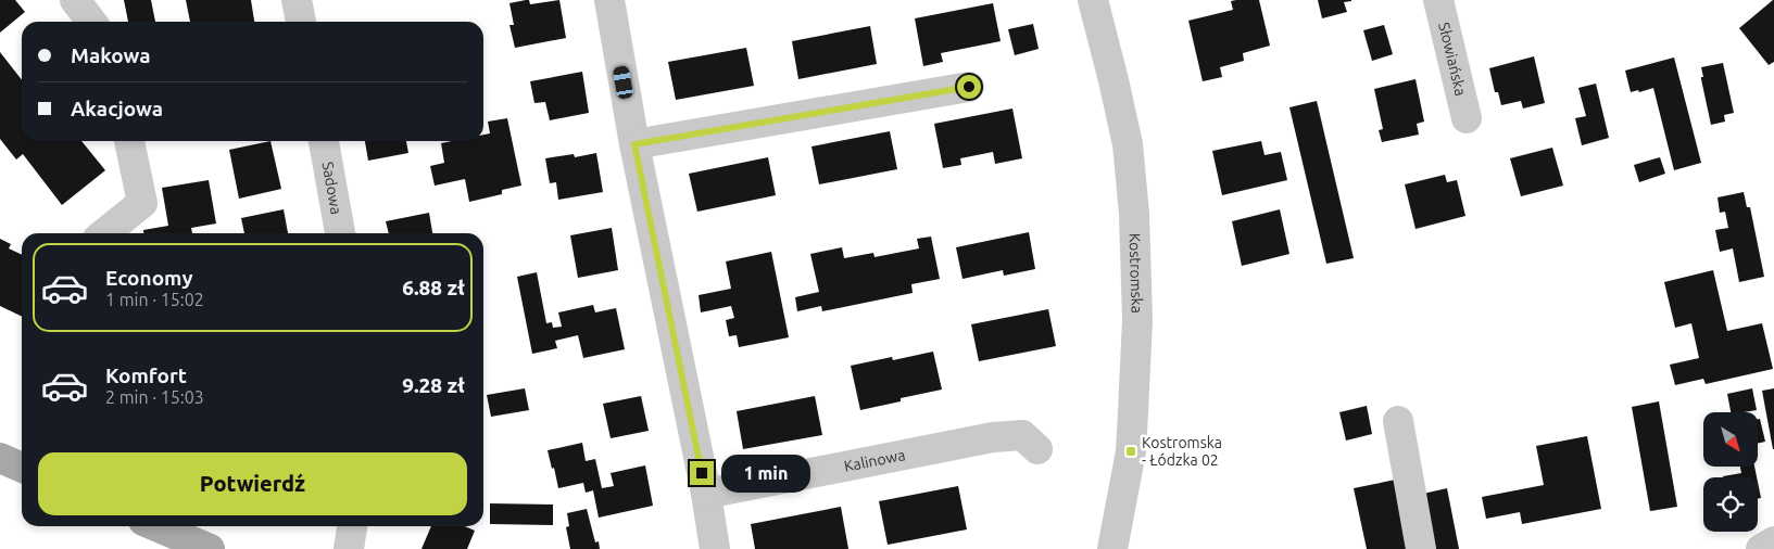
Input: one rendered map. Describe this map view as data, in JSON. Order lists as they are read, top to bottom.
{
  "streets": {
    "street": [
      "Słowiańska",
      "Sadowa",
      "Kostromska",
      "Kalinowa"
    ]
  },
  "places": {
    "transit": ["Kostromska - Łódzka 02"]
  },
  "north": "bottom right",
  "page": {
    "banner": ["Makowa", "Akacjowa"],
    "list": [
      {
        "name": "Economy",
        "note": "1 min · 15:02",
        "value": "6.88 zł"
      },
      {
        "name": "Komfort",
        "note": "2 min · 15:03",
        "value": "9.28 zł"
      }
    ],
    "buttons": "Potwierdź",
    "bubble": "1 min"
  }
}
